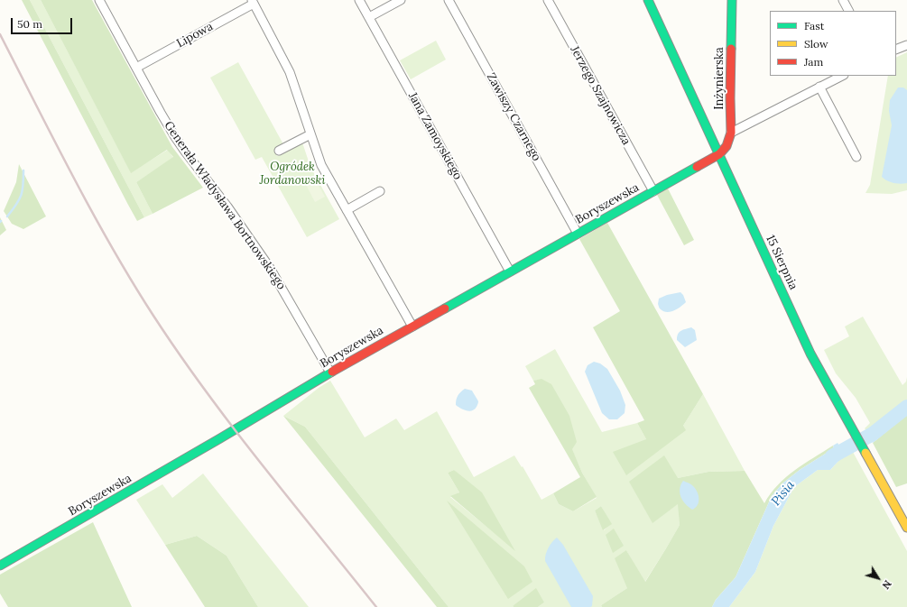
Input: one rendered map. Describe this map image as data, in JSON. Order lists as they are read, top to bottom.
{
  "streets": {
    "street": [
      "Lipowa",
      "Inżynierska",
      "Jerzego Szajnowicza",
      "Zawiszy Czarnego",
      "Jana Zamoyskiego",
      "Boryszewska",
      "Generała Władysława Bortnowskiego",
      "15 Sierpnia"
    ]
  },
  "crossings": [
    ["Lipowa", "Generała Władysława Bortnowskiego"],
    ["Inżynierska", "Boryszewska"],
    ["Inżynierska", "15 Sierpnia"],
    ["Jerzego Szajnowicza", "Boryszewska"],
    ["Zawiszy Czarnego", "Boryszewska"],
    ["Jana Zamoyskiego", "Boryszewska"],
    ["Boryszewska", "Generała Władysława Bortnowskiego"],
    ["Boryszewska", "15 Sierpnia"]
  ],
  "water": ["Pisia"],
  "parks": ["Ogródek Jordanowski"],
  "legend": ["Fast", "Slow", "Jam"],
  "scale_bar": "50 m",
  "north": "bottom right"
}
